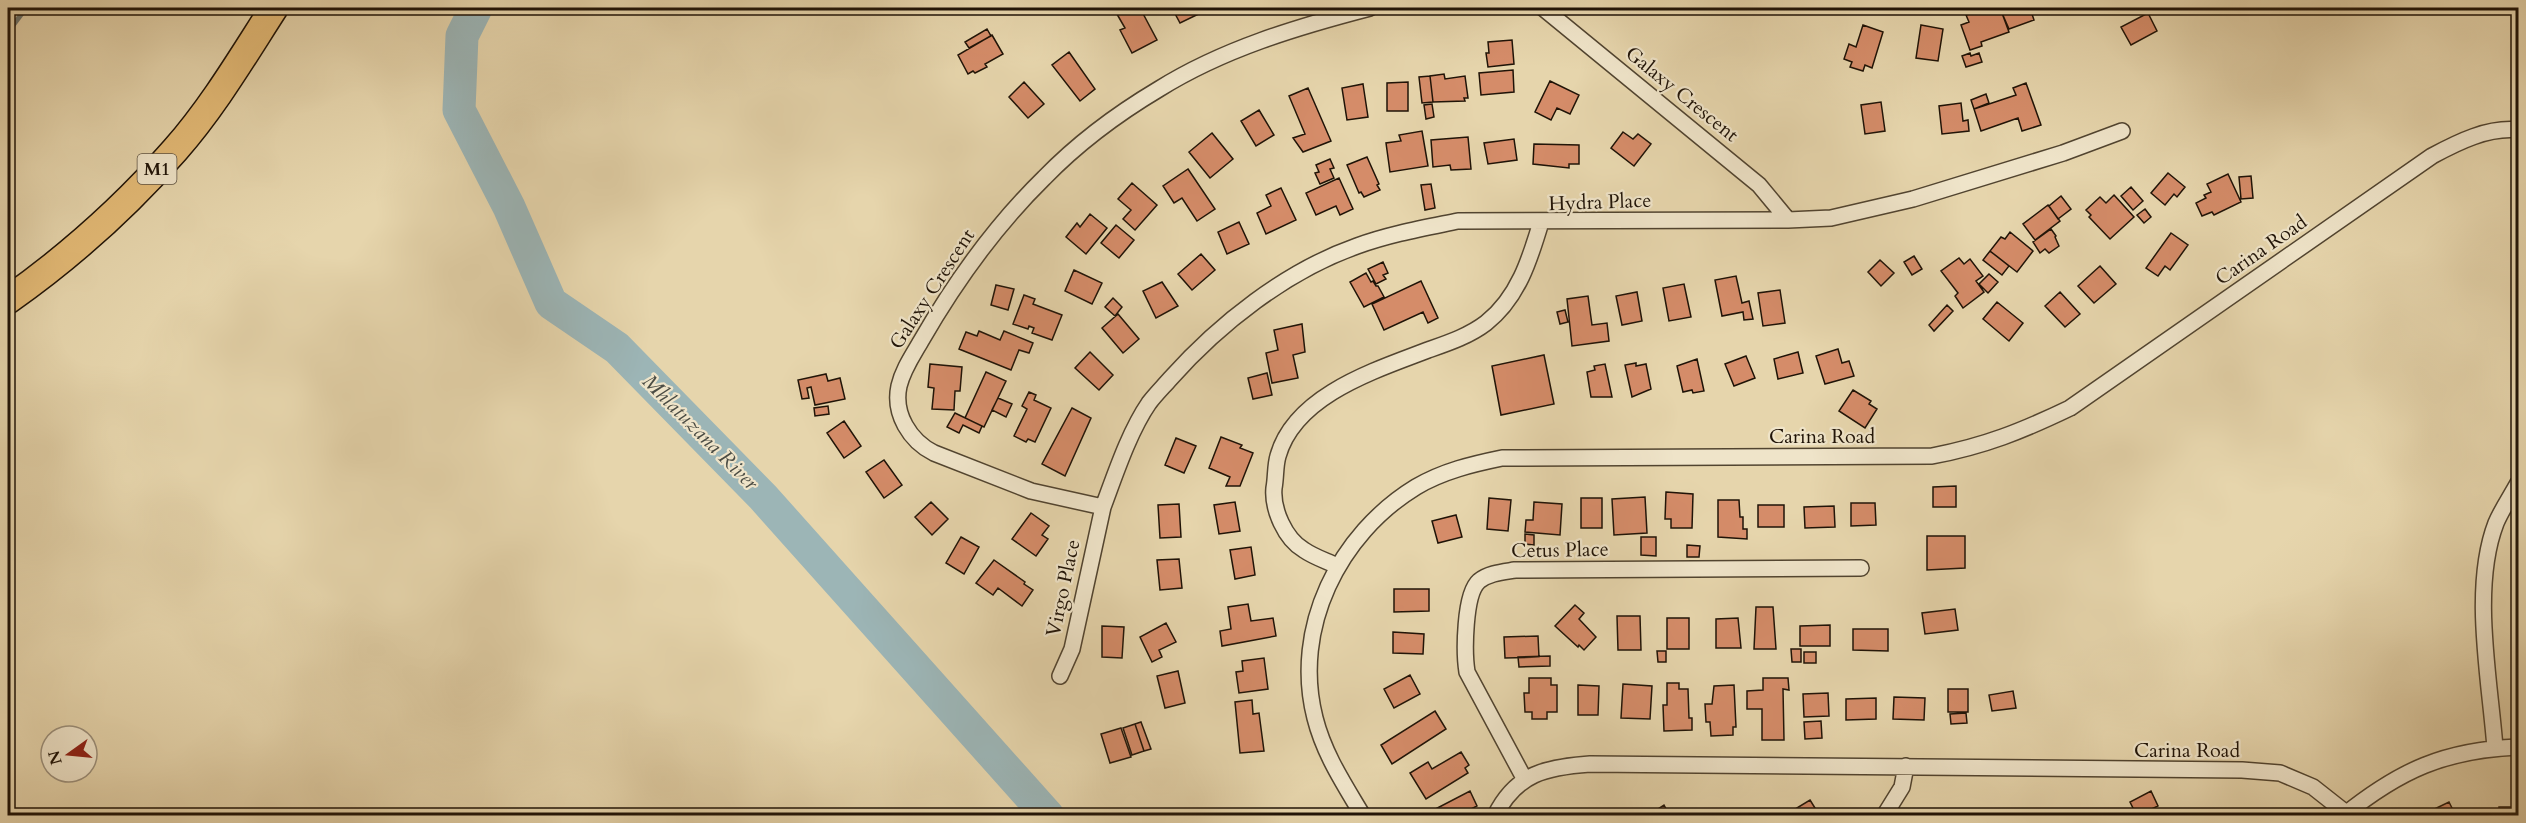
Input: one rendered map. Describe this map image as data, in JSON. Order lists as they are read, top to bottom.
{
  "streets": {
    "highway": ["M1"],
    "street": [
      "Galaxy Crescent",
      "Hydra Place",
      "Carina Road",
      "Cetus Place",
      "Virgo Place"
    ]
  },
  "crossings": [
    ["Galaxy Crescent", "Hydra Place"],
    ["Galaxy Crescent", "Virgo Place"],
    ["Hydra Place", "Carina Road"],
    ["Carina Road", "Cetus Place"]
  ],
  "water": ["Mhlatuzana River"],
  "north": "left"
}
